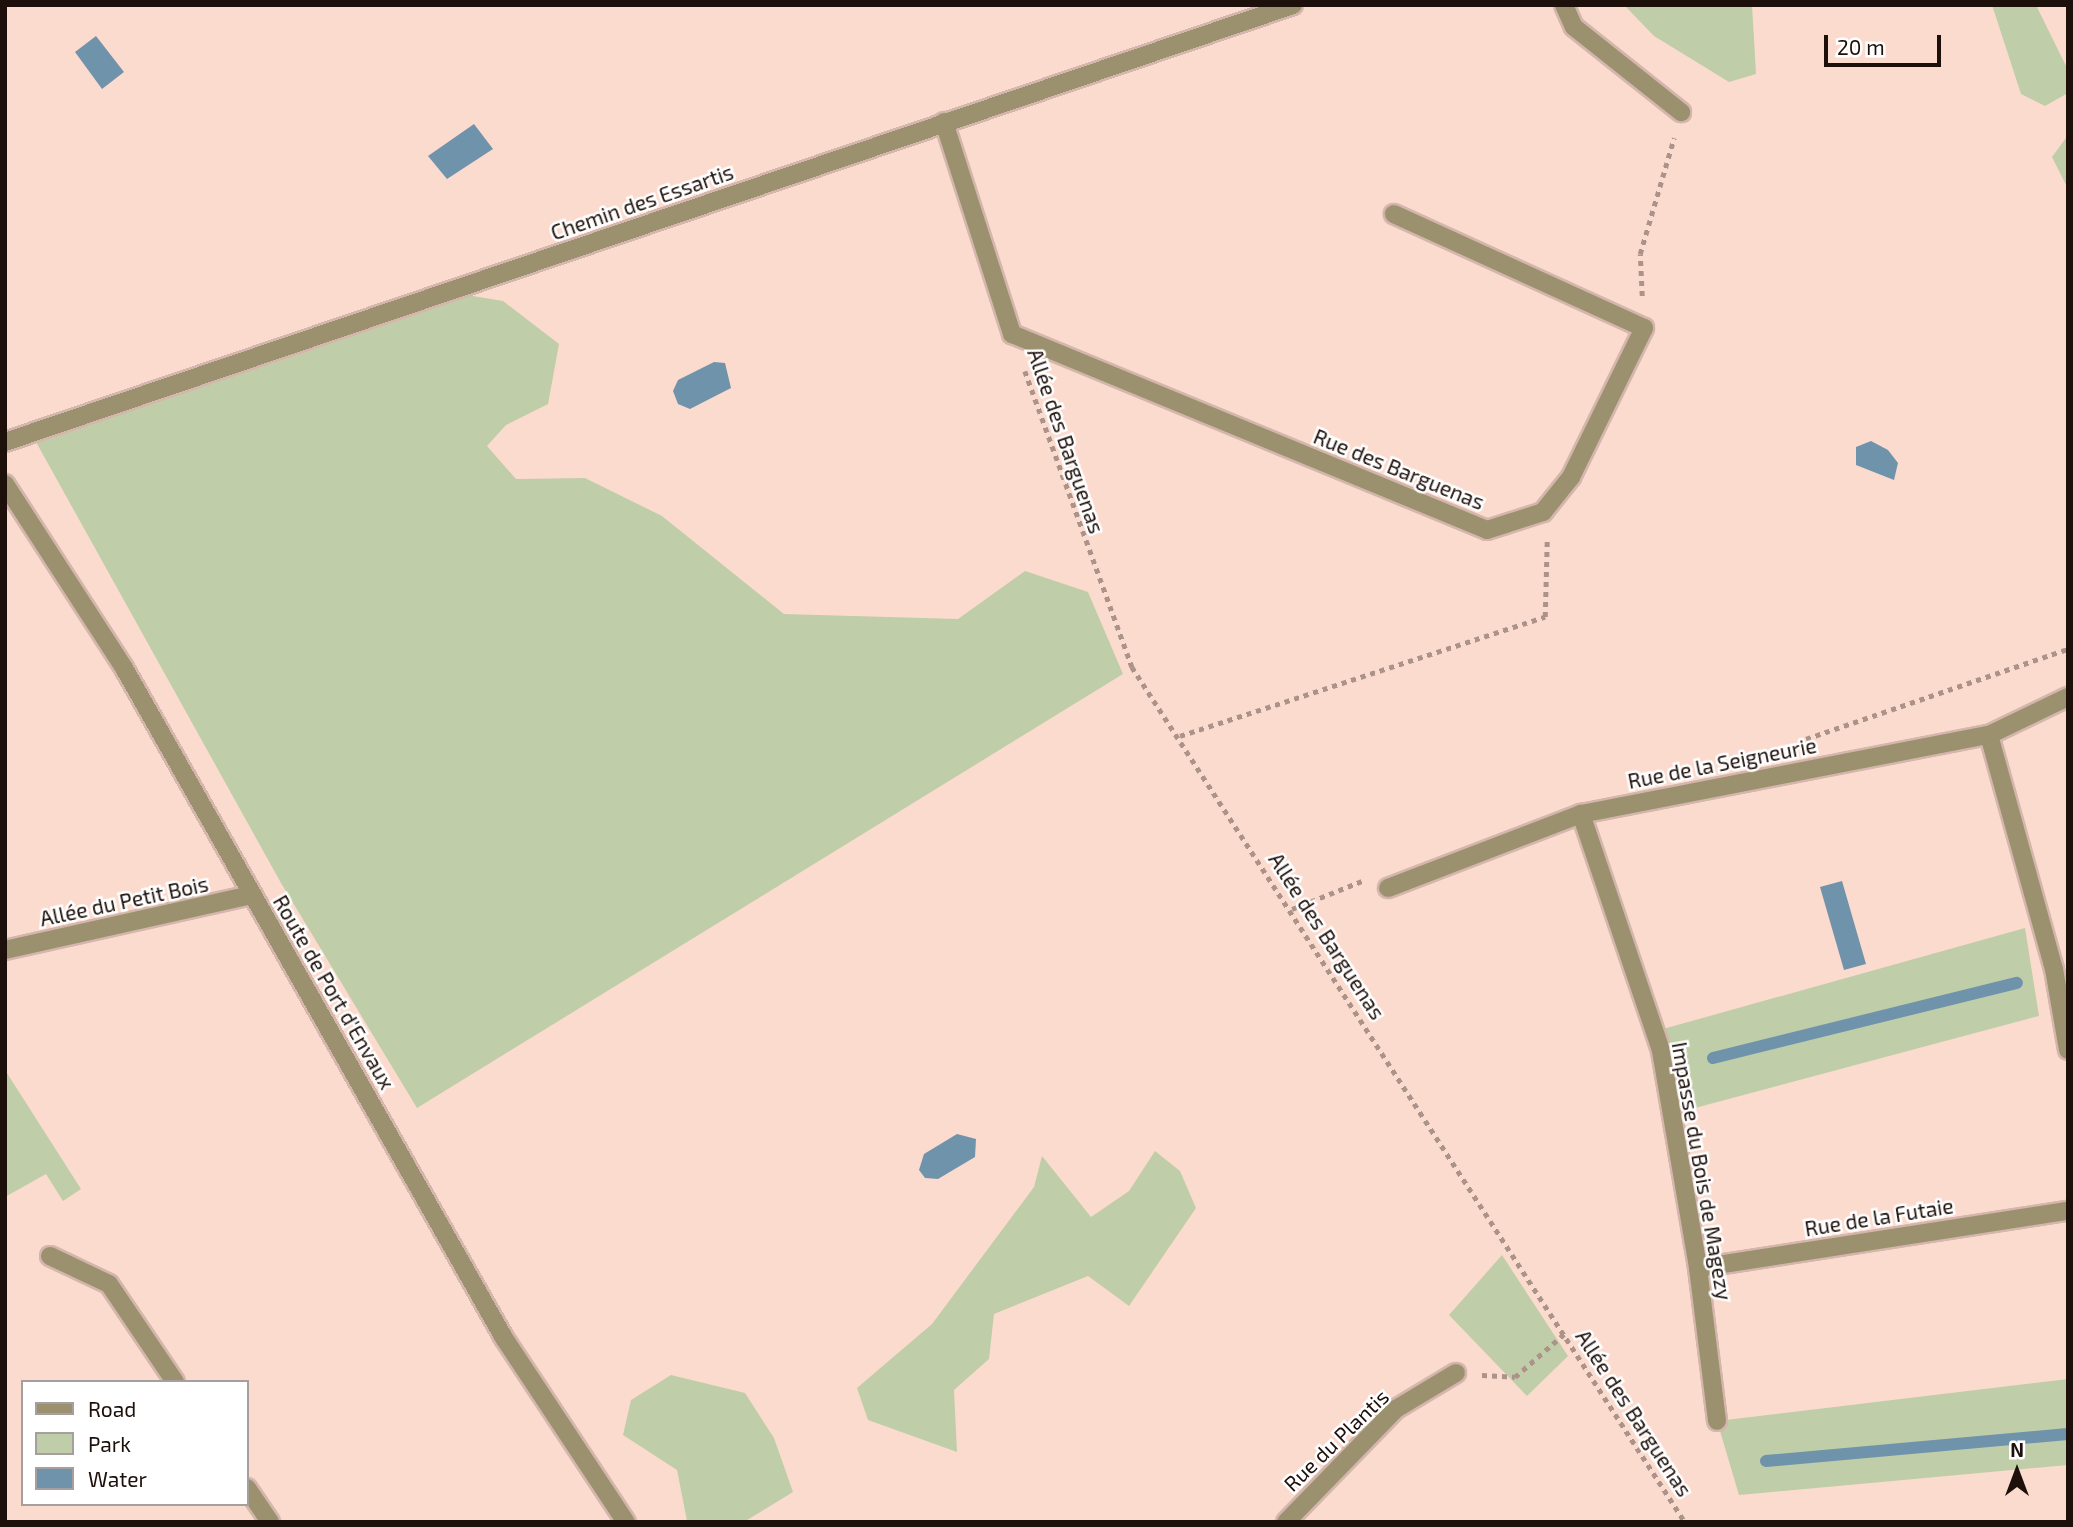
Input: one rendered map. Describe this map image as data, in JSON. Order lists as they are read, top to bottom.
{
  "streets": {
    "street": [
      "Chemin des Essartis",
      "Rue des Barguenas",
      "Rue de la Seigneurie",
      "Allée du Petit Bois",
      "Route de Port d'Envaux",
      "Impasse du Bois de Magezy",
      "Rue de la Futaie",
      "Rue du Plantis"
    ],
    "path": ["Allée des Barguenas"]
  },
  "crossings": [
    ["Allée des Barguenas", "Rue des Barguenas"],
    ["Rue de la Seigneurie", "Impasse du Bois de Magezy"],
    ["Allée du Petit Bois", "Route de Port d'Envaux"],
    ["Impasse du Bois de Magezy", "Rue de la Futaie"]
  ],
  "legend": ["Road", "Park", "Water"],
  "scale_bar": "20 m",
  "north": "top"
}
